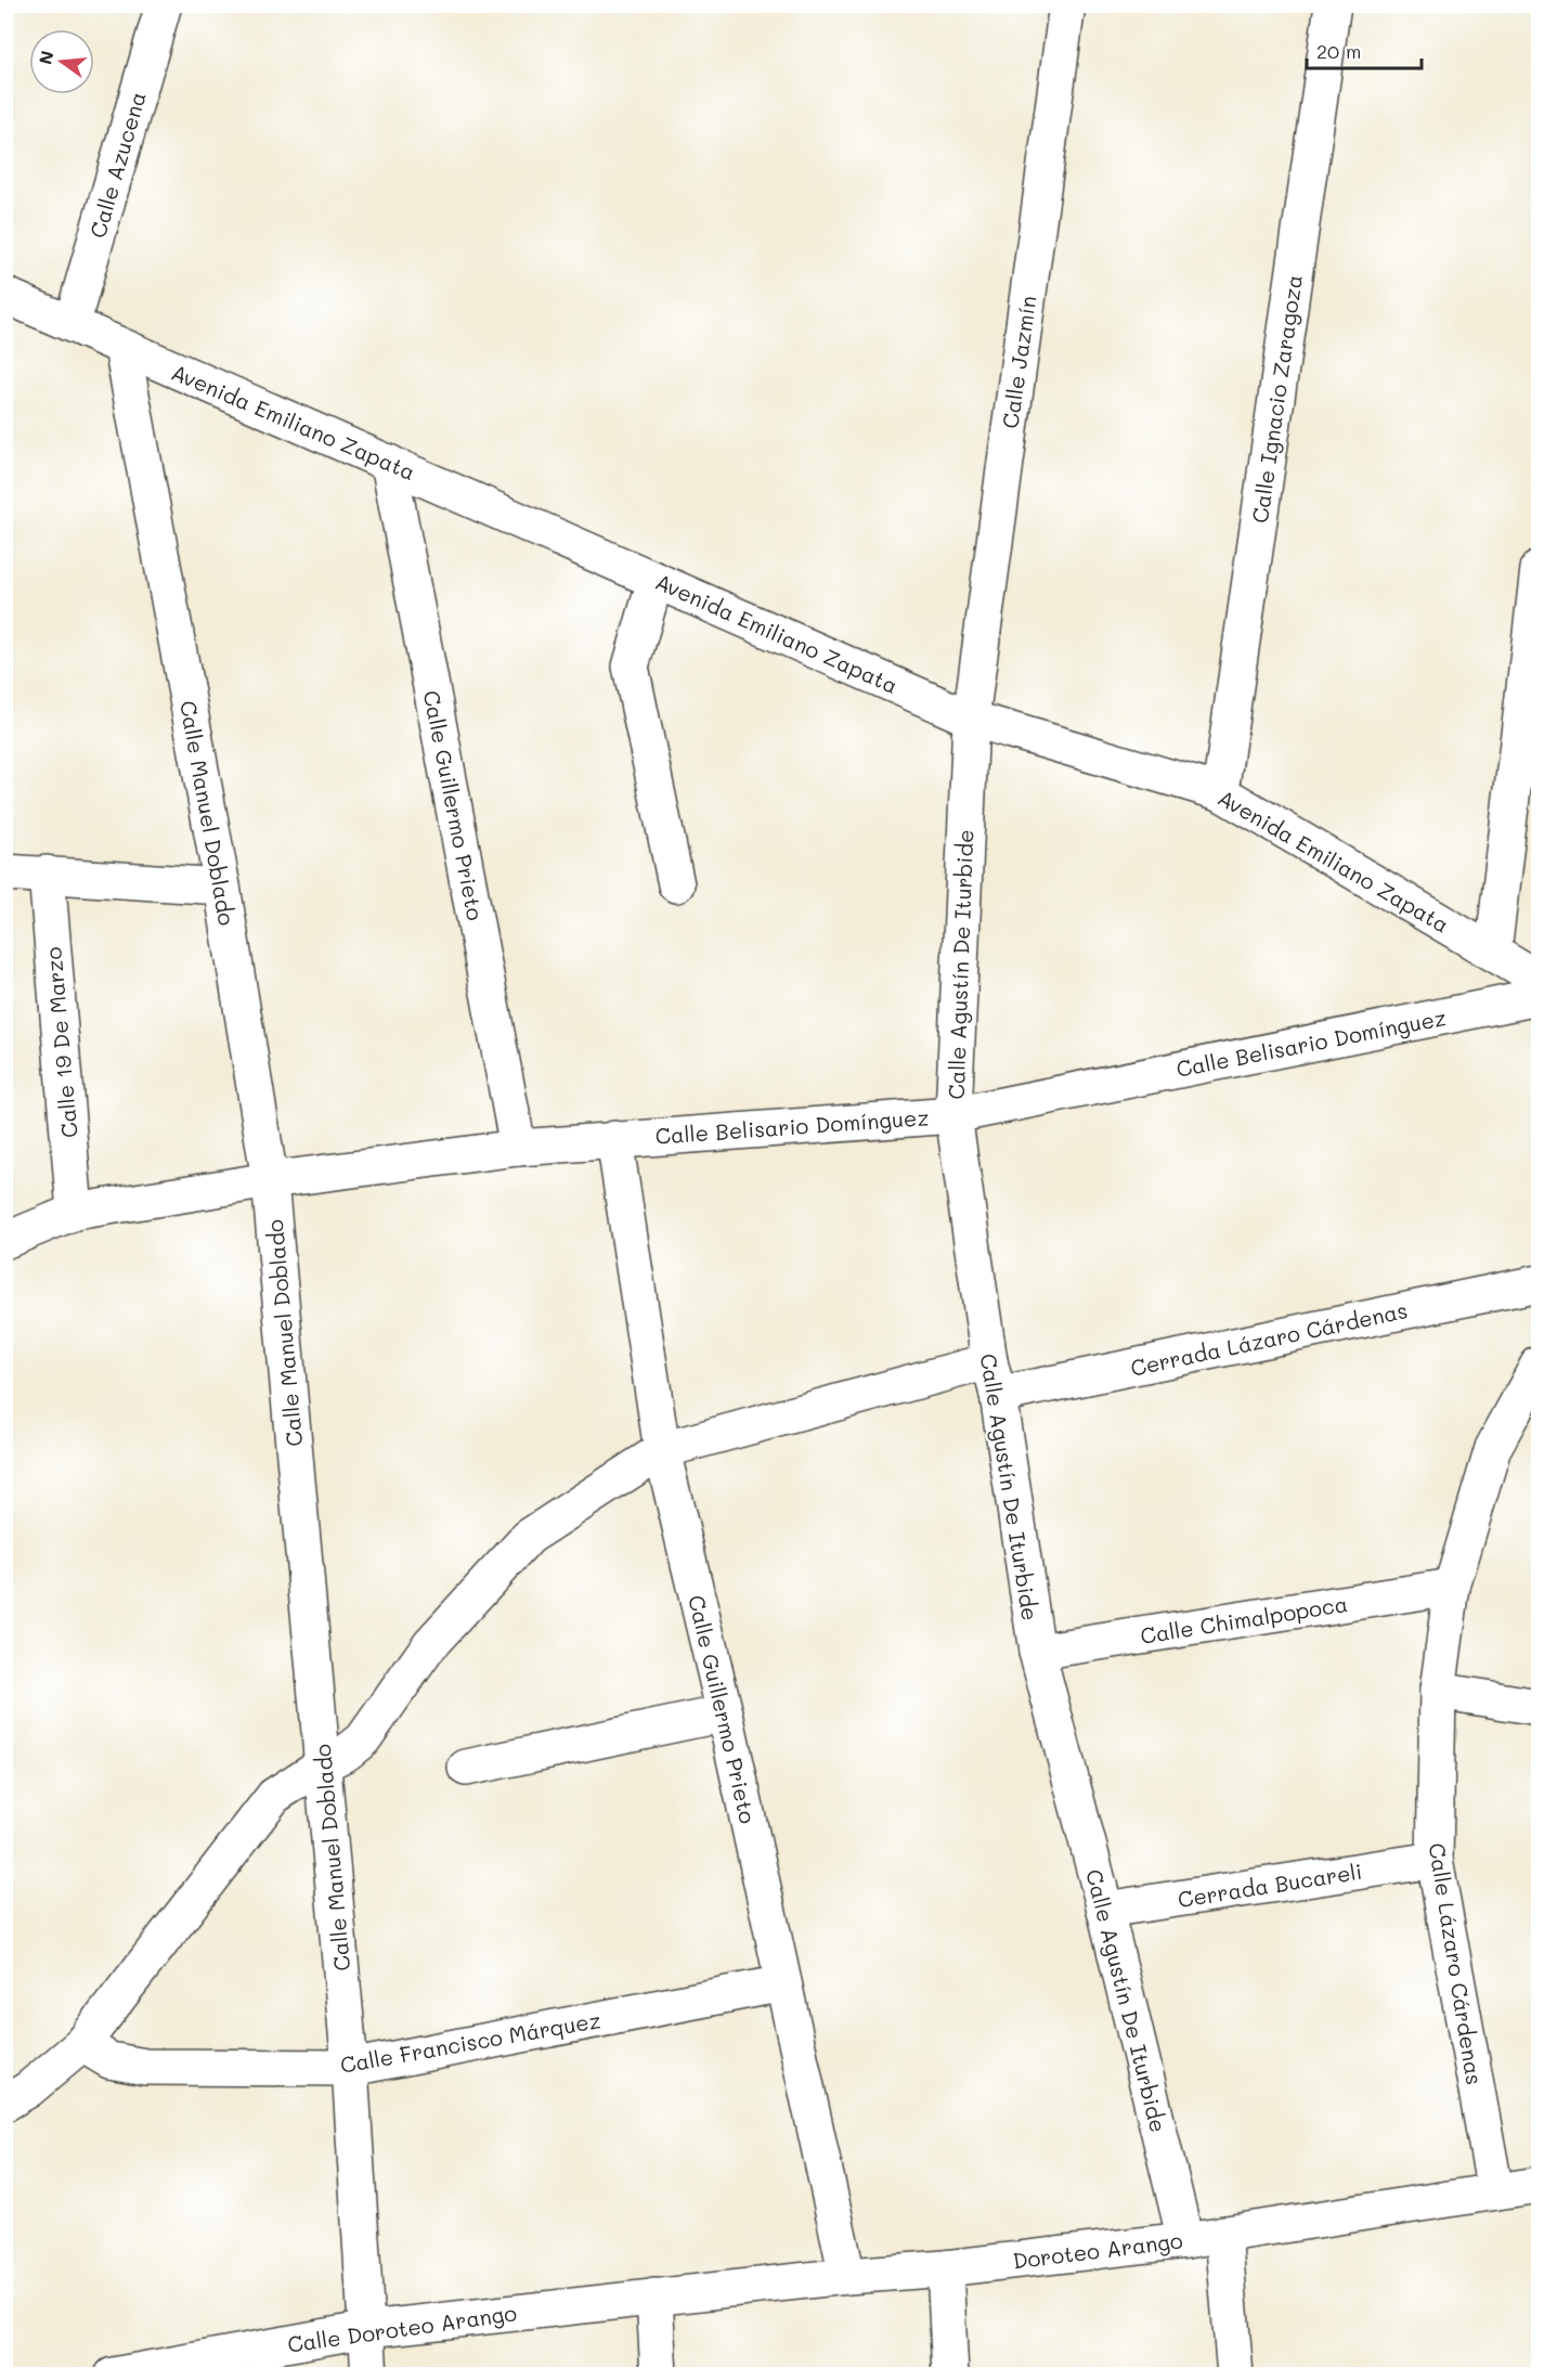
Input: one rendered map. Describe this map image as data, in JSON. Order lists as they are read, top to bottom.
{
  "streets": {
    "street": [
      "Calle Azucena",
      "Calle Jazmín",
      "Calle Ignacio Zaragoza",
      "Avenida Emiliano Zapata",
      "Calle Guillermo Prieto",
      "Calle Manuel Doblado",
      "Calle Agustín De Iturbide",
      "Calle 19 De Marzo",
      "Calle Belisario Domínguez",
      "Cerrada Lázaro Cárdenas",
      "Calle Chimalpopoca",
      "Cerrada Bucareli",
      "Calle Lázaro Cárdenas",
      "Calle Francisco Márquez",
      "Doroteo Arango",
      "Calle Doroteo Arango"
    ]
  },
  "crossings": [
    ["Calle Azucena", "Avenida Emiliano Zapata"],
    ["Calle Jazmín", "Avenida Emiliano Zapata"],
    ["Calle Jazmín", "Calle Agustín De Iturbide"],
    ["Calle Ignacio Zaragoza", "Avenida Emiliano Zapata"],
    ["Avenida Emiliano Zapata", "Calle Guillermo Prieto"],
    ["Avenida Emiliano Zapata", "Calle Manuel Doblado"],
    ["Avenida Emiliano Zapata", "Calle Agustín De Iturbide"],
    ["Calle Guillermo Prieto", "Calle Belisario Domínguez"],
    ["Calle Guillermo Prieto", "Calle Francisco Márquez"],
    ["Calle Guillermo Prieto", "Doroteo Arango"],
    ["Calle Manuel Doblado", "Calle Belisario Domínguez"],
    ["Calle Manuel Doblado", "Calle Francisco Márquez"],
    ["Calle Manuel Doblado", "Calle Doroteo Arango"],
    ["Calle Agustín De Iturbide", "Calle Belisario Domínguez"],
    ["Calle Agustín De Iturbide", "Cerrada Lázaro Cárdenas"],
    ["Calle Agustín De Iturbide", "Calle Chimalpopoca"],
    ["Calle Agustín De Iturbide", "Cerrada Bucareli"],
    ["Calle Agustín De Iturbide", "Doroteo Arango"],
    ["Calle 19 De Marzo", "Calle Belisario Domínguez"],
    ["Calle Chimalpopoca", "Calle Lázaro Cárdenas"],
    ["Cerrada Bucareli", "Calle Lázaro Cárdenas"],
    ["Calle Lázaro Cárdenas", "Doroteo Arango"],
    ["Doroteo Arango", "Calle Doroteo Arango"]
  ],
  "scale_bar": "20 m",
  "north": "left"
}
